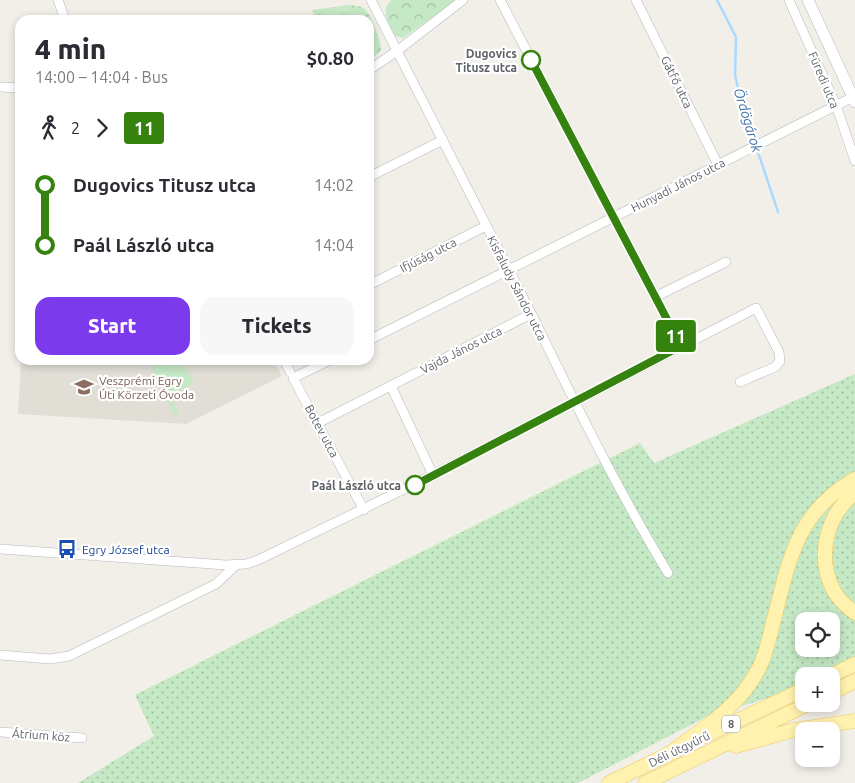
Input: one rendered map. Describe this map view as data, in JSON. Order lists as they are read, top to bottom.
{
  "streets": {
    "main road": ["8", "Déli útgyűrű"],
    "street": [
      "Füredi utca",
      "Gátfő utca",
      "Hunyadi János utca",
      "Ifjúság utca",
      "Kisfaludy Sándor utca",
      "Vajda János utca",
      "Botev utca",
      "Átrium köz"
    ]
  },
  "crossings": [
    ["Füredi utca", "Hunyadi János utca"],
    ["Gátfő utca", "Hunyadi János utca"],
    ["Hunyadi János utca", "Kisfaludy Sándor utca"],
    ["Ifjúság utca", "Kisfaludy Sándor utca"],
    ["Kisfaludy Sándor utca", "Vajda János utca"],
    ["Vajda János utca", "Botev utca"]
  ],
  "water": ["Ördögárok"],
  "places": {
    "other": ["Dugovics Titusz utca", "Paál László utca"],
    "school or university": ["Veszprémi Egry Úti Körzeti Óvoda"],
    "bus stop": ["Egry József utca"]
  },
  "lines": ["bus line 11"],
  "page": {
    "on_map": "11",
    "heading": ["4 min", "14:00 – 14:04 · Bus", "$0.80"],
    "legs": ["2", "11"],
    "list": [
      {
        "name": "Dugovics Titusz utca",
        "value": "14:02"
      },
      {
        "name": "Paál László utca",
        "value": "14:04"
      }
    ],
    "buttons": ["Start", "Tickets"],
    "map_buttons": ["+", "−"]
  }
}
